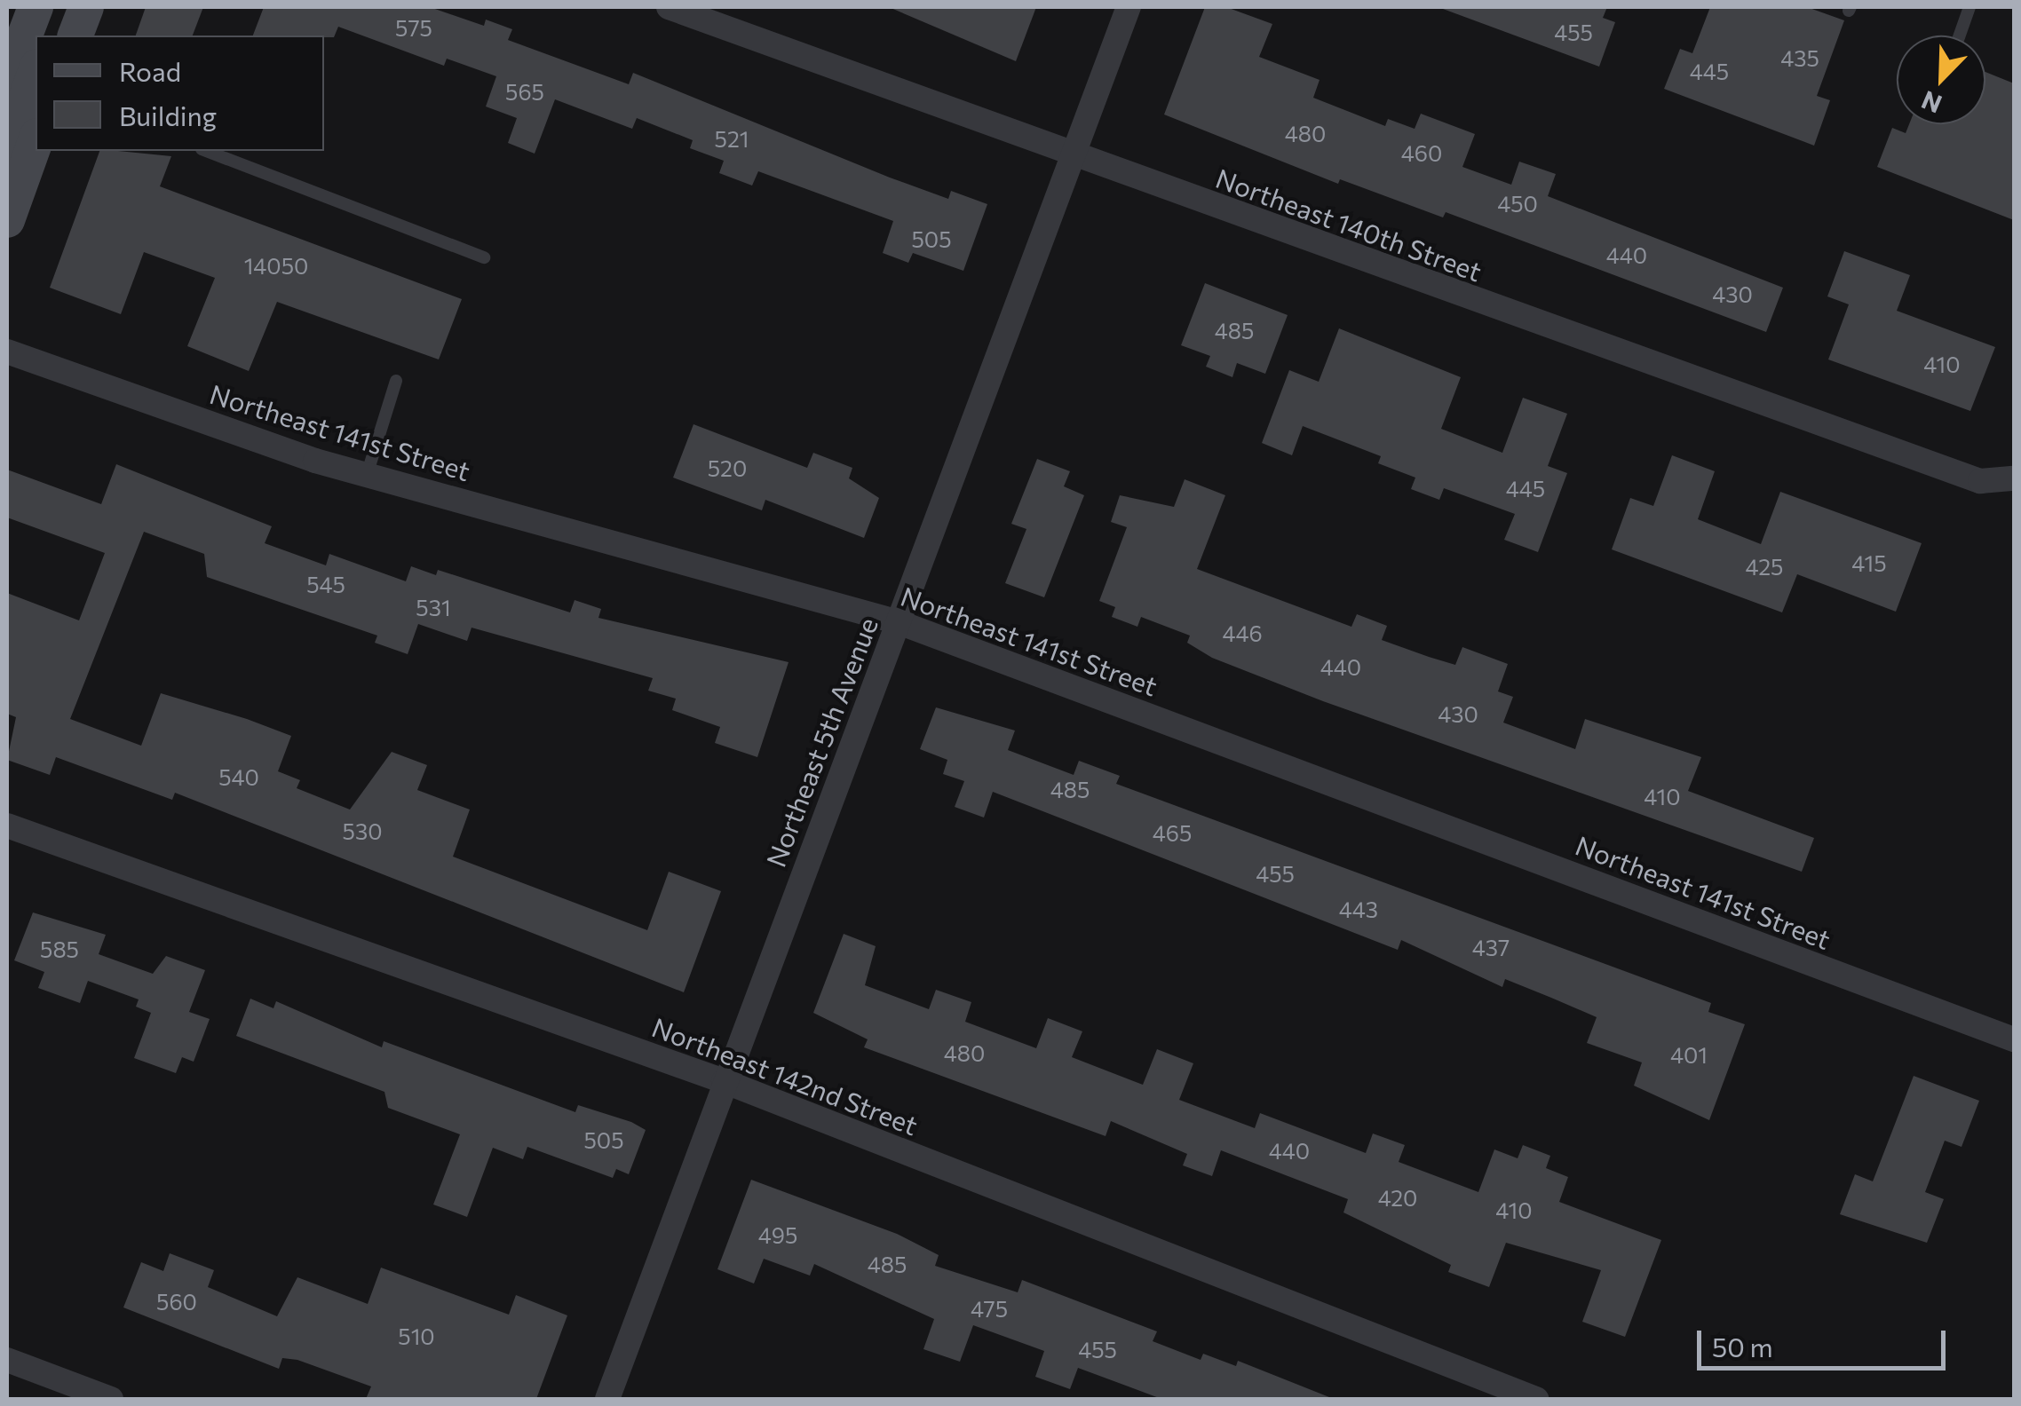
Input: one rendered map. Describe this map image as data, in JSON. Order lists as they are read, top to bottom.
{
  "streets": {
    "street": [
      "Northeast 140th Street",
      "Northeast 141st Street",
      "Northeast 5th Avenue",
      "Northeast 142nd Street"
    ]
  },
  "crossings": [
    ["Northeast 140th Street", "Northeast 5th Avenue"],
    ["Northeast 141st Street", "Northeast 5th Avenue"],
    ["Northeast 5th Avenue", "Northeast 142nd Street"]
  ],
  "house_numbers": [
    "575",
    "455",
    "435",
    "445",
    "565",
    "480",
    "521",
    "460",
    "450",
    "505",
    "440",
    "14050",
    "430",
    "485",
    "410",
    "520",
    "445",
    "415",
    "425",
    "545",
    "531",
    "446",
    "440",
    "430",
    "540",
    "485",
    "410",
    "530",
    "465",
    "455",
    "443",
    "437",
    "585",
    "480",
    "401",
    "505",
    "440",
    "420",
    "410",
    "495",
    "485",
    "560",
    "475",
    "510",
    "455"
  ],
  "legend": ["Road", "Building"],
  "scale_bar": "50 m",
  "north": "bottom left"
}
